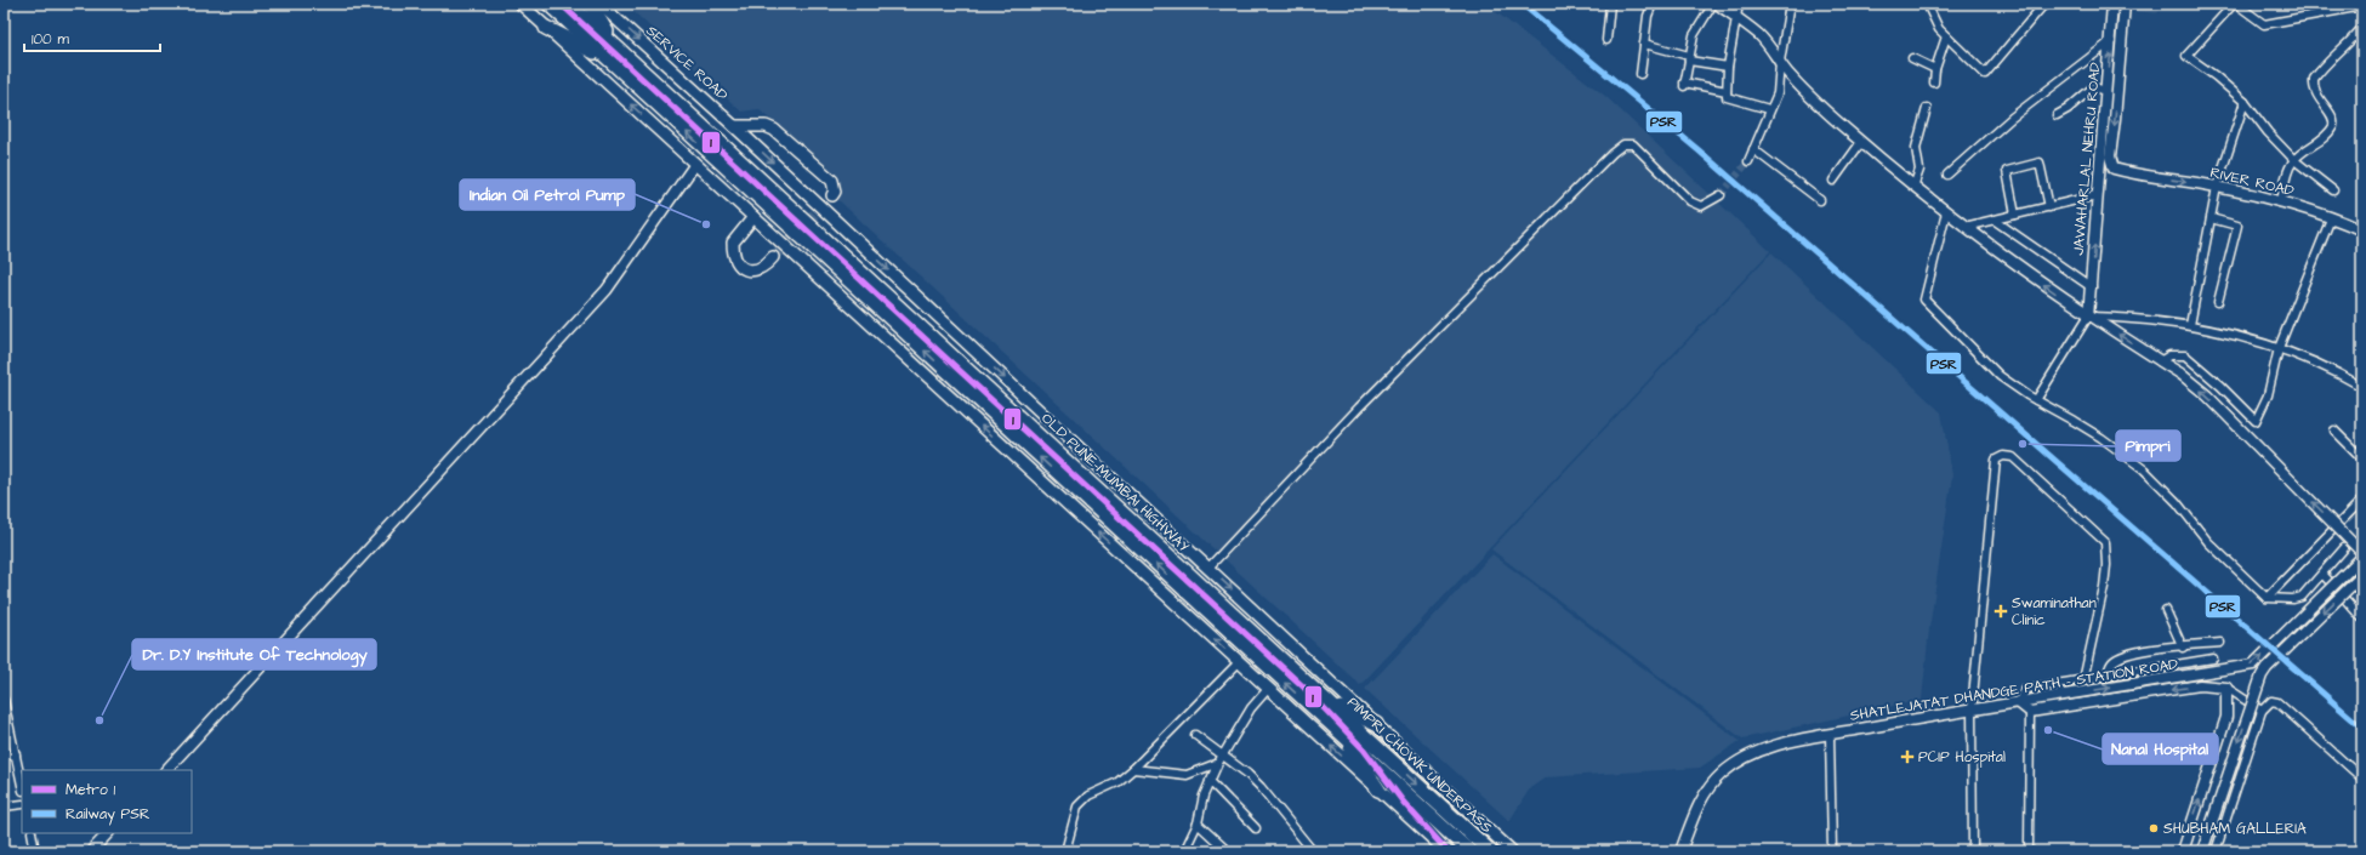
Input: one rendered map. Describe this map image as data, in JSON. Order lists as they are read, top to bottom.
{
  "streets": {
    "highway": ["OLD PUNE–MUMBAI HIGHWAY", "PIMPRI CHOWK UNDERPASS"],
    "main road": ["SERVICE ROAD"],
    "street": ["JAWAHARLAL NEHRU ROAD", "RIVER ROAD", "SHATLEJATAT DHANDGE PATH - STATION ROAD"]
  },
  "crossings": [
    ["OLD PUNE–MUMBAI HIGHWAY", "PIMPRI CHOWK UNDERPASS"]
  ],
  "one_way": ["JAWAHARLAL NEHRU ROAD"],
  "places": {
    "other": [
      "Indian Oil Petrol Pump",
      "Pimpri",
      "Dr. D.Y Institute Of Technology",
      "Nanal Hospital",
      "SHUBHAM GALLERIA"
    ],
    "health": ["Swaminathan Clinic", "PCIP Hospital"]
  },
  "lines": ["metro line 1", "rail line PSR"],
  "legend": ["Metro 1", "Railway PSR"],
  "scale_bar": "100 m"
}
